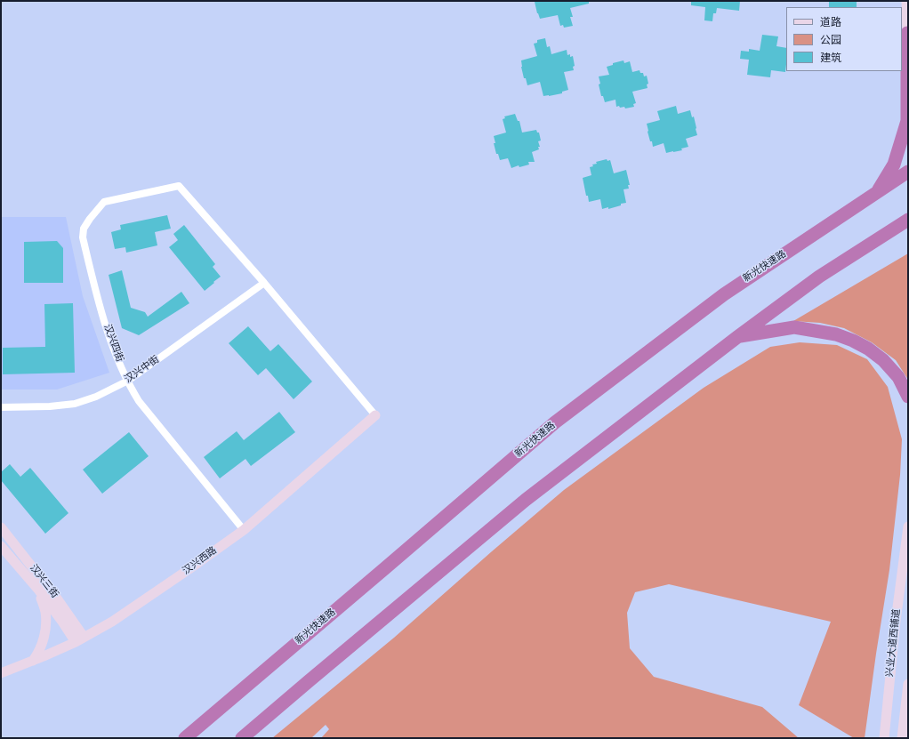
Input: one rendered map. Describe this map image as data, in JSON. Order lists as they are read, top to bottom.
{
  "streets": {
    "highway": ["新光快速路"],
    "street": [
      "汉兴四街",
      "汉兴中街",
      "汉兴西路",
      "汉兴三街",
      "兴业大道西铺道"
    ]
  },
  "crossings": [
    ["汉兴四街", "汉兴中街"],
    ["汉兴四街", "汉兴西路"],
    ["汉兴西路", "汉兴三街"]
  ],
  "legend": ["道路", "公园", "建筑"]
}
